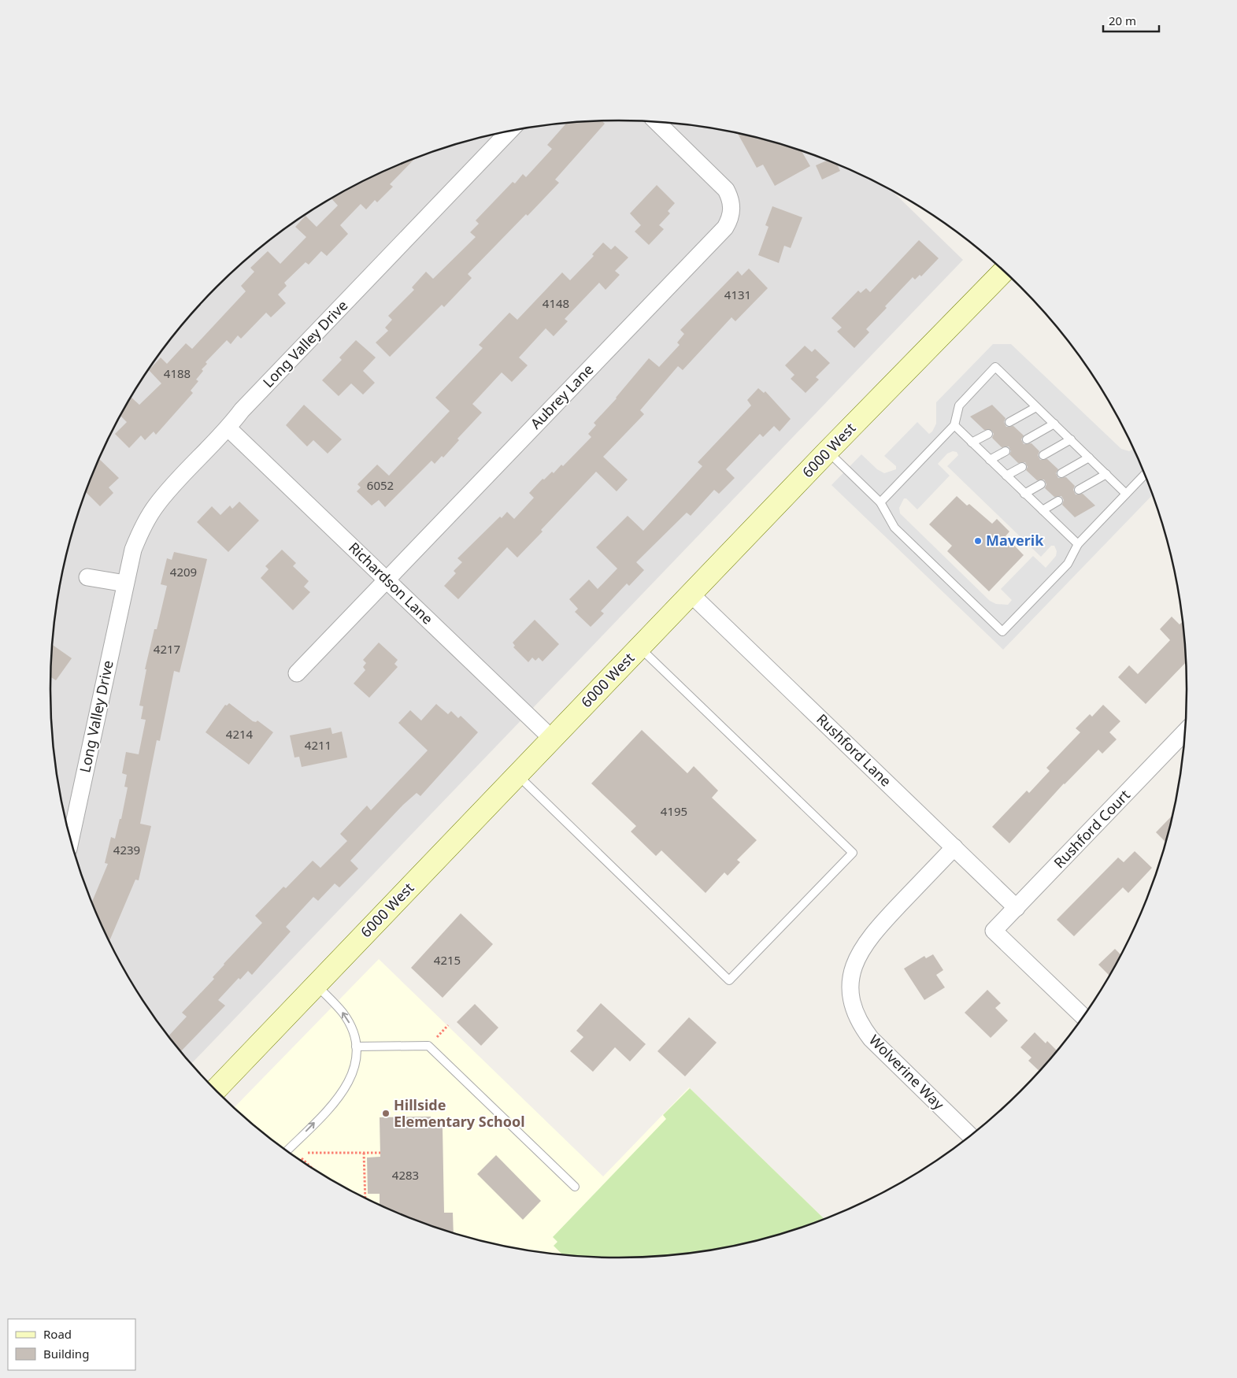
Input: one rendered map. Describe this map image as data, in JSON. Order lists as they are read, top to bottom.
{
  "streets": {
    "street": [
      "Long Valley Drive",
      "Aubrey Lane",
      "6000 West",
      "Richardson Lane",
      "Rushford Lane",
      "Rushford Court",
      "Wolverine Way"
    ]
  },
  "crossings": [
    ["Long Valley Drive", "Richardson Lane"],
    ["Aubrey Lane", "Richardson Lane"],
    ["6000 West", "Richardson Lane"],
    ["6000 West", "Rushford Lane"],
    ["Rushford Lane", "Rushford Court"],
    ["Rushford Lane", "Wolverine Way"]
  ],
  "places": ["Maverik", "Hillside Elementary School"],
  "house_numbers": [
    "4131",
    "4148",
    "4188",
    "6052",
    "4209",
    "4217",
    "4214",
    "4211",
    "4195",
    "4239",
    "4215",
    "4283"
  ],
  "legend": ["Road", "Building"],
  "scale_bar": "20 m"
}
